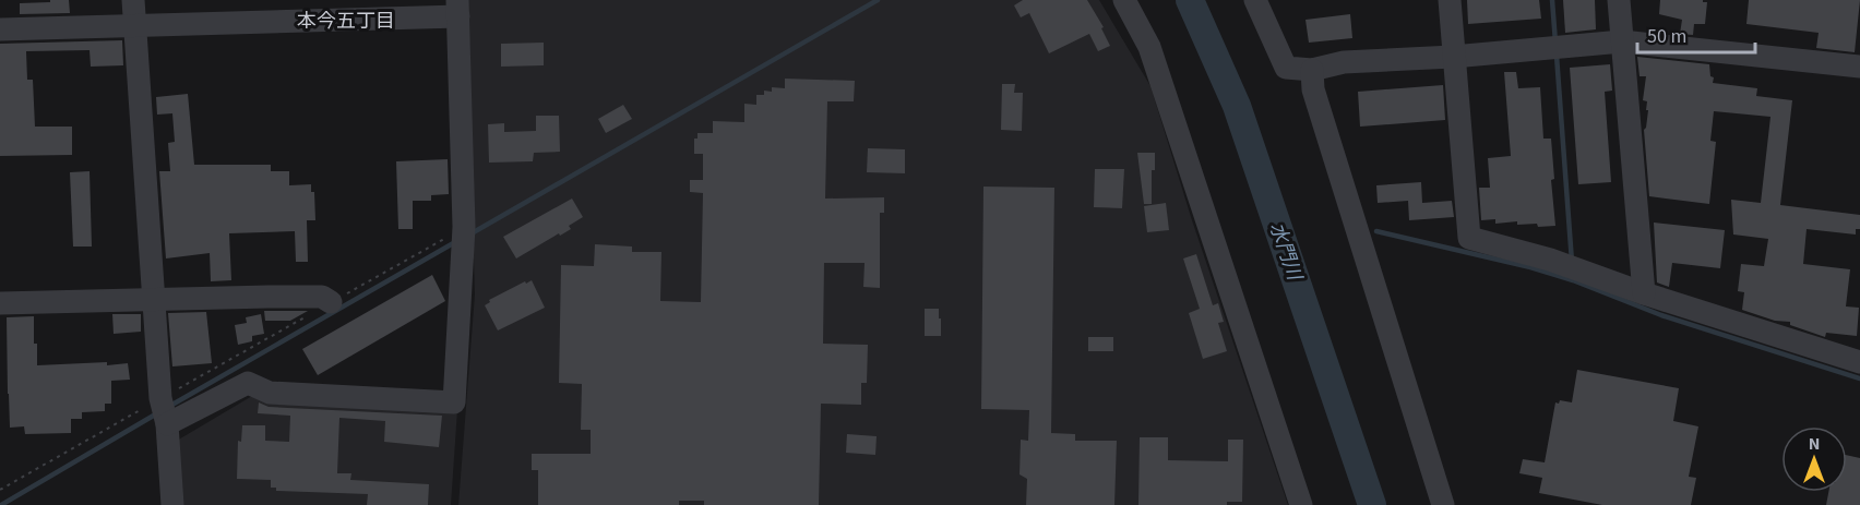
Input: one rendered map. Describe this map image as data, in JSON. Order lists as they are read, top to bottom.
{
  "districts": ["本今五丁目"],
  "water": ["水門川"],
  "scale_bar": "50 m",
  "north": "top"
}
